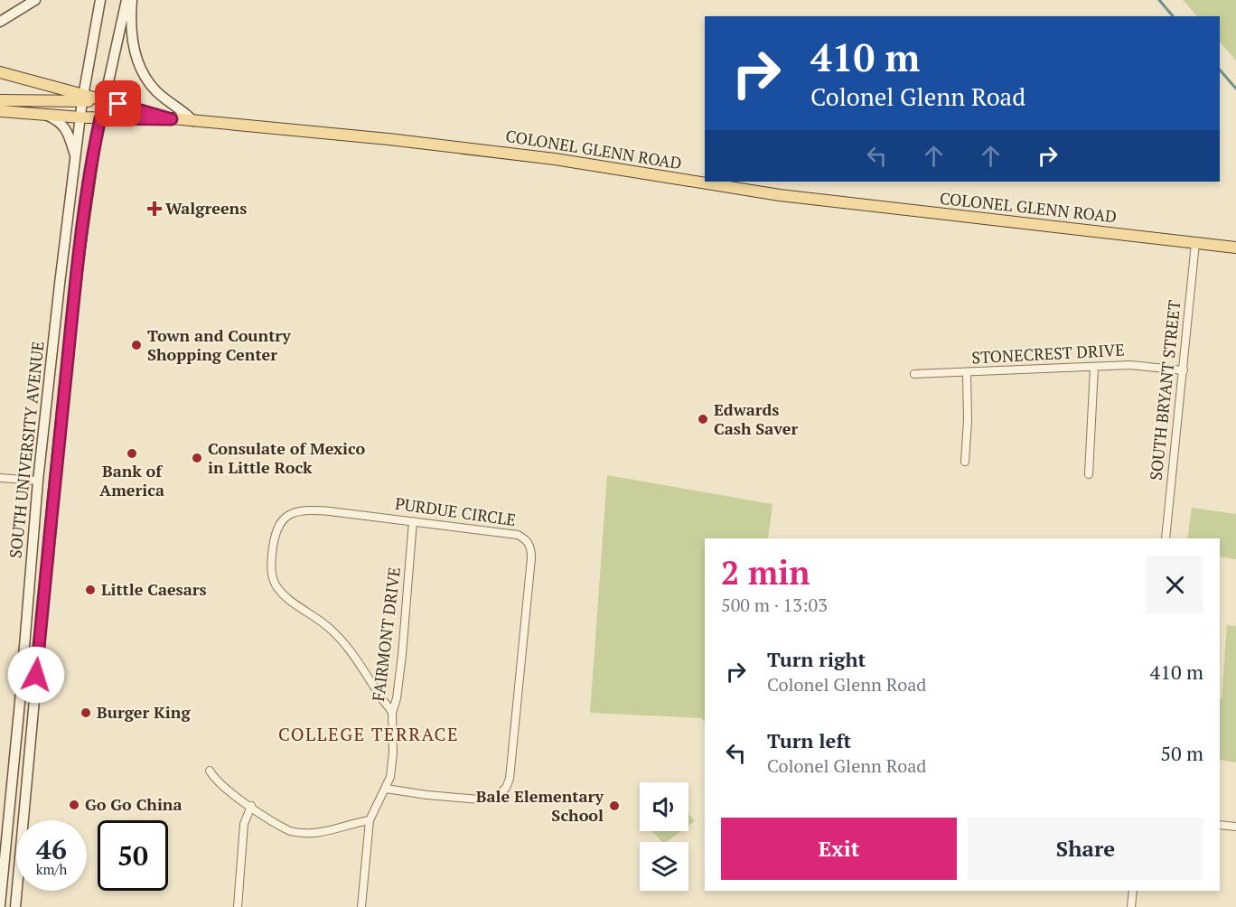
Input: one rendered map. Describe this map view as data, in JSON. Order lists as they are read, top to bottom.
{
  "streets": {
    "main road": ["COLONEL GLENN ROAD", "SOUTH UNIVERSITY AVENUE"],
    "street": [
      "STONECREST DRIVE",
      "SOUTH BRYANT STREET",
      "PURDUE CIRCLE",
      "FAIRMONT DRIVE"
    ]
  },
  "crossings": [
    ["COLONEL GLENN ROAD", "SOUTH BRYANT STREET"],
    ["COLONEL GLENN ROAD", "SOUTH UNIVERSITY AVENUE"],
    ["STONECREST DRIVE", "SOUTH BRYANT STREET"],
    ["PURDUE CIRCLE", "FAIRMONT DRIVE"]
  ],
  "districts": ["COLLEGE TERRACE"],
  "places": {
    "health": ["Walgreens"],
    "other": [
      "Town and Country Shopping Center",
      "Edwards Cash Saver",
      "Bank of America",
      "Consulate of Mexico in Little Rock",
      "Little Caesars",
      "Burger King",
      "Go Go China",
      "Bale Elementary School"
    ]
  },
  "page": {
    "turn": ["410 m", "Colonel Glenn Road"],
    "heading": ["2 min", "500 m · 13:03"],
    "list": [
      {
        "name": "Turn right",
        "note": "Colonel Glenn Road",
        "value": "410 m"
      },
      {
        "name": "Turn left",
        "note": "Colonel Glenn Road",
        "value": "50 m"
      }
    ],
    "buttons": ["Exit", "Share"],
    "speed": "46 km/h",
    "limit": "50"
  }
}
